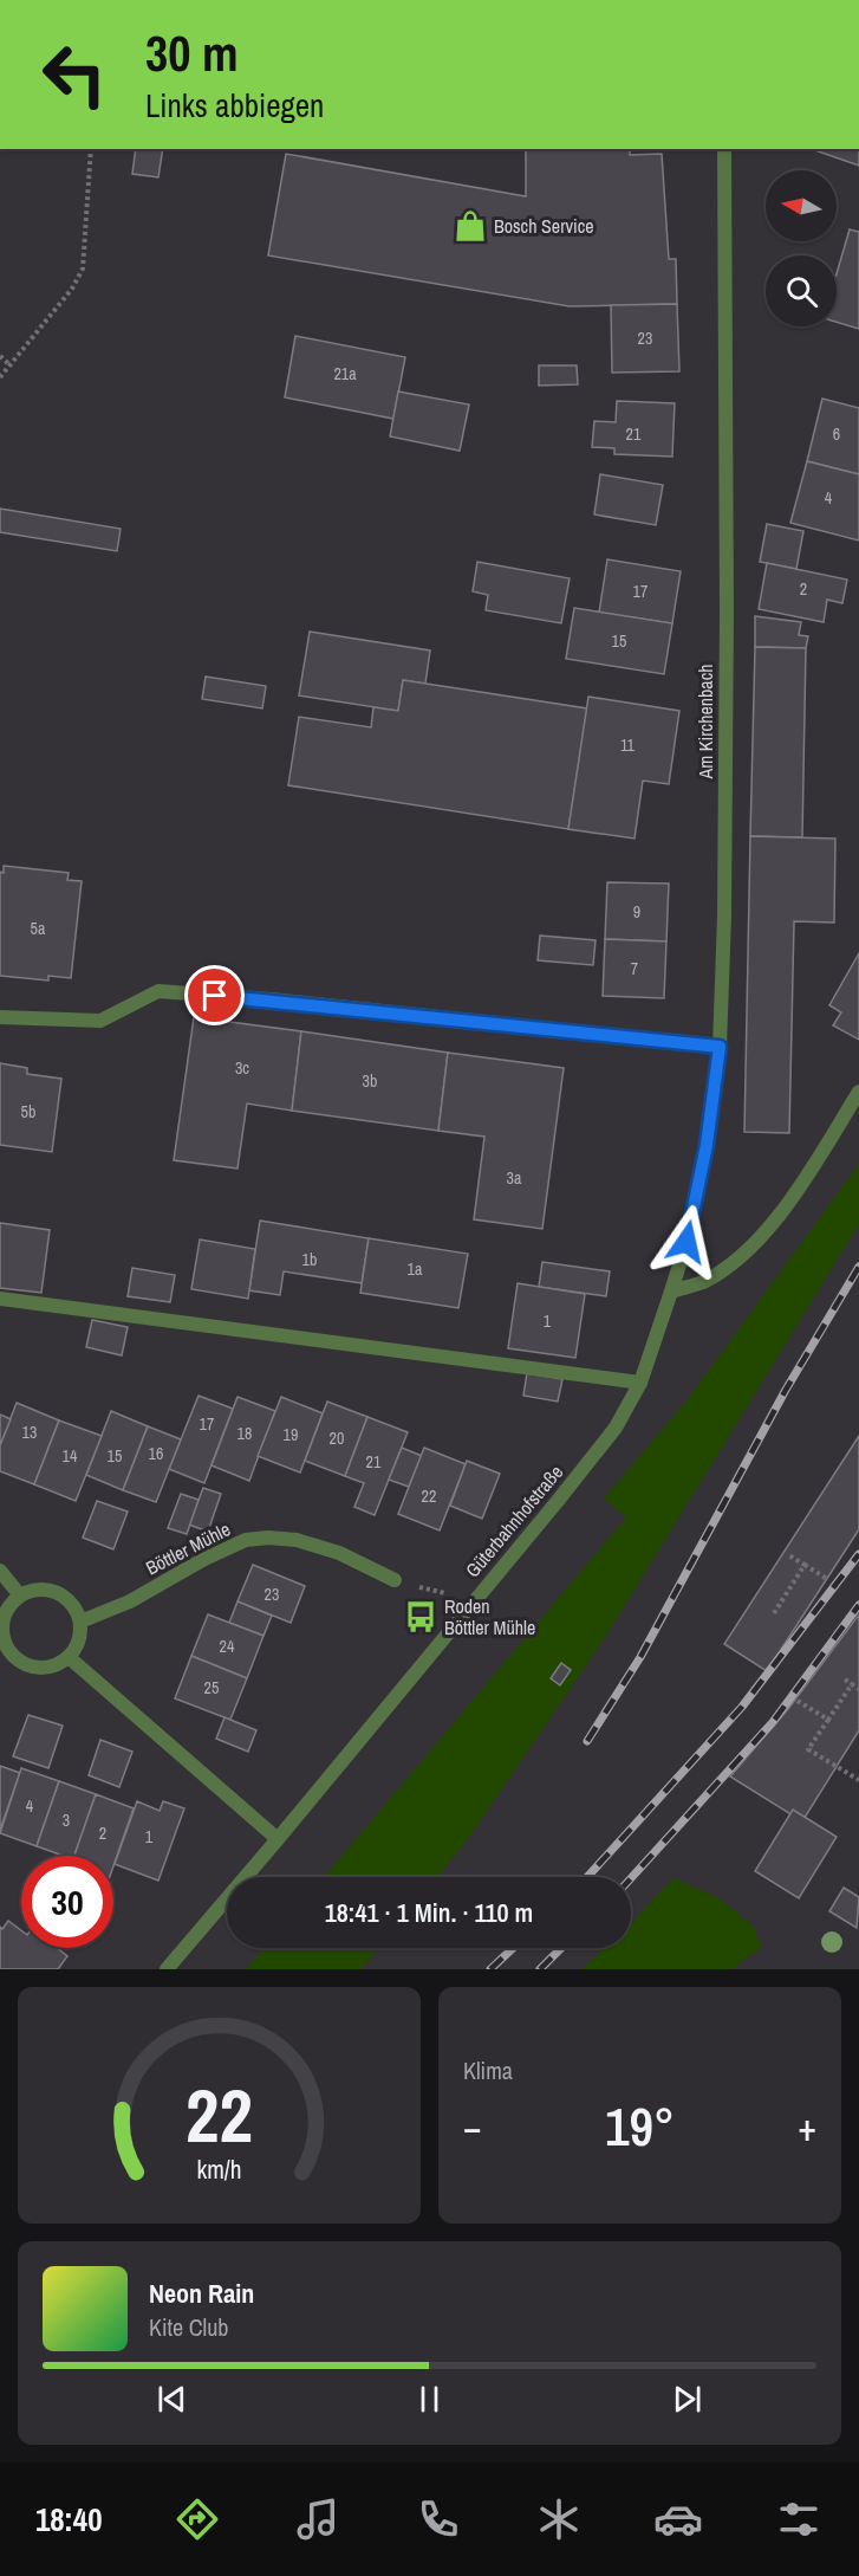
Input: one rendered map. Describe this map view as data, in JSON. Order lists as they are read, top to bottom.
{
  "streets": {
    "street": ["Am Kirchenbach", "Güterbahnhofstraße", "Böttler Mühle"]
  },
  "crossings": [
    ["Am Kirchenbach", "Güterbahnhofstraße"]
  ],
  "places": {
    "shop": ["Bosch Service"],
    "bus stop": ["Roden Böttler Mühle"]
  },
  "house_numbers": [
    "23",
    "21a",
    "21",
    "6",
    "4",
    "2",
    "17",
    "15",
    "11",
    "9",
    "5a",
    "7",
    "3c",
    "3b",
    "5b",
    "3a",
    "1b",
    "1a",
    "1",
    "17",
    "13",
    "18",
    "19",
    "20",
    "16",
    "14",
    "15",
    "21",
    "22",
    "23",
    "24",
    "25",
    "4",
    "3",
    "2",
    "1"
  ],
  "north": "left",
  "page": {
    "turn": ["30 m", "Links abbiegen"],
    "limit": "30",
    "trip": "18:41 · 1 Min. · 110 m",
    "tile": "Klima",
    "heat": ["−", "19°", "+"],
    "song": ["Neon Rain", "Kite Club"],
    "tabs": "18:40",
    "gauge": ["22", "km/h"]
  }
}
